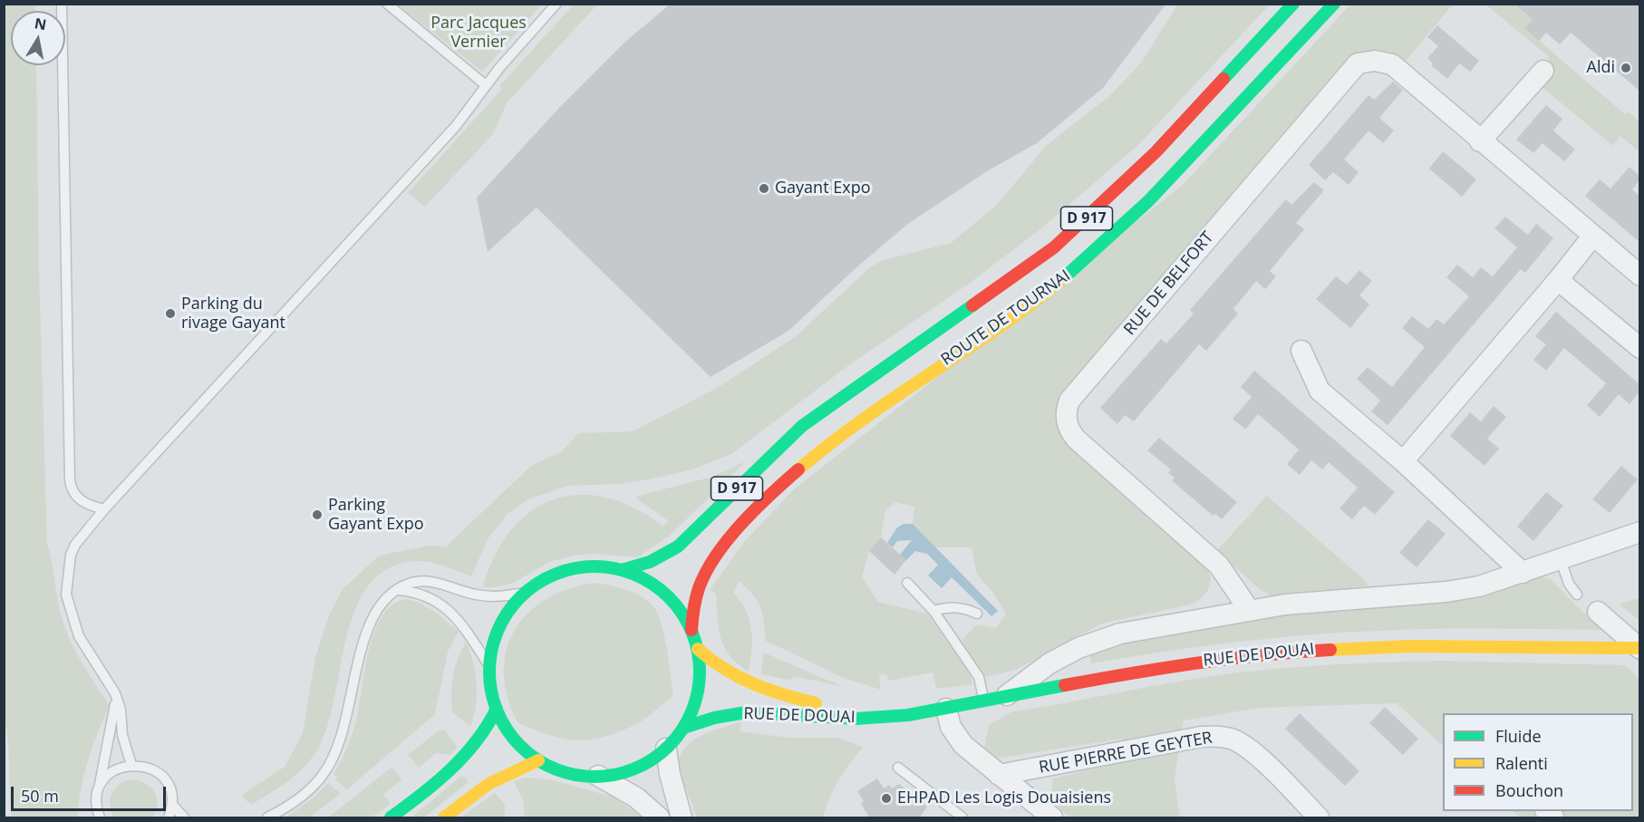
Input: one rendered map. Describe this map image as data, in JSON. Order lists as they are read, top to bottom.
{
  "streets": {
    "main road": ["D 917", "ROUTE DE TOURNAI", "RUE DE DOUAI"],
    "street": ["RUE DE BELFORT", "RUE PIERRE DE GEYTER"]
  },
  "parks": ["Parc Jacques Vernier"],
  "places": [
    "Aldi",
    "Gayant Expo",
    "Parking du rivage Gayant",
    "Parking Gayant Expo",
    "EHPAD Les Logis Douaisiens"
  ],
  "legend": ["Fluide", "Ralenti", "Bouchon"],
  "scale_bar": "50 m",
  "north": "top"
}
